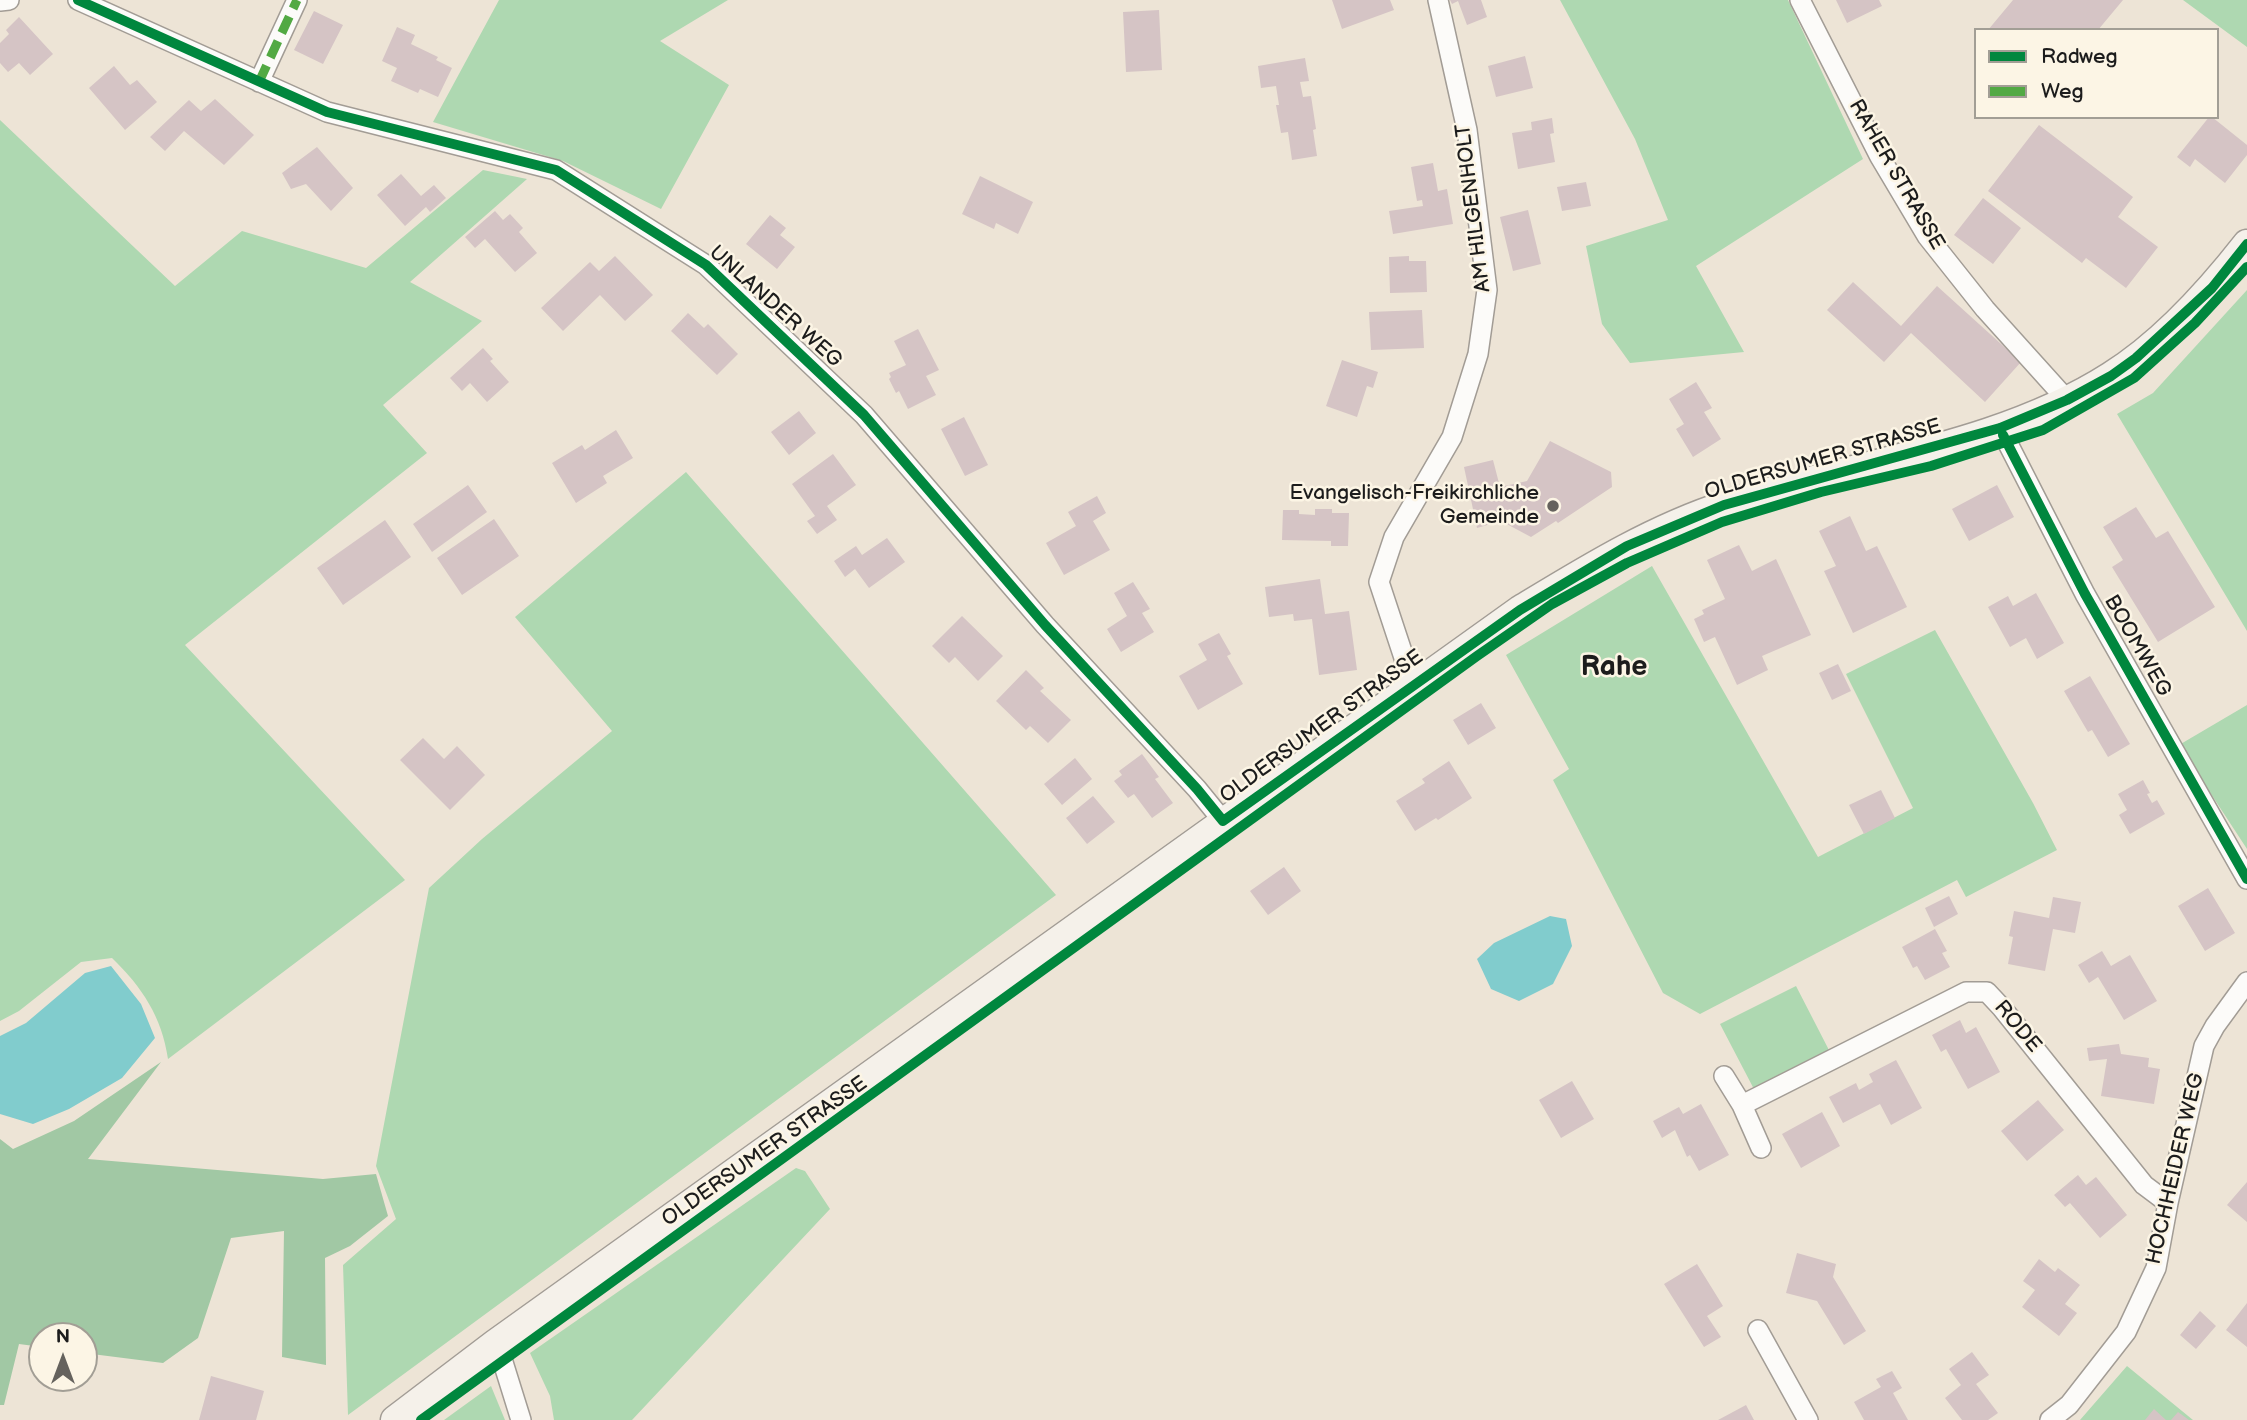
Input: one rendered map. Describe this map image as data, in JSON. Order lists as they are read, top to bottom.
{
  "streets": {
    "main road": ["OLDERSUMER STRASSE"],
    "street": [
      "RAHER STRASSE",
      "AM HILGENHOLT",
      "UNLANDER WEG",
      "BOOMWEG",
      "RODE",
      "HOCHHEIDER WEG"
    ]
  },
  "crossings": [
    ["RAHER STRASSE", "OLDERSUMER STRASSE"],
    ["AM HILGENHOLT", "OLDERSUMER STRASSE"],
    ["UNLANDER WEG", "OLDERSUMER STRASSE"],
    ["OLDERSUMER STRASSE", "BOOMWEG"],
    ["RODE", "HOCHHEIDER WEG"]
  ],
  "districts": ["Rahe"],
  "places": ["Evangelisch-Freikirchliche Gemeinde"],
  "legend": ["Radweg", "Weg"],
  "north": "top"
}
